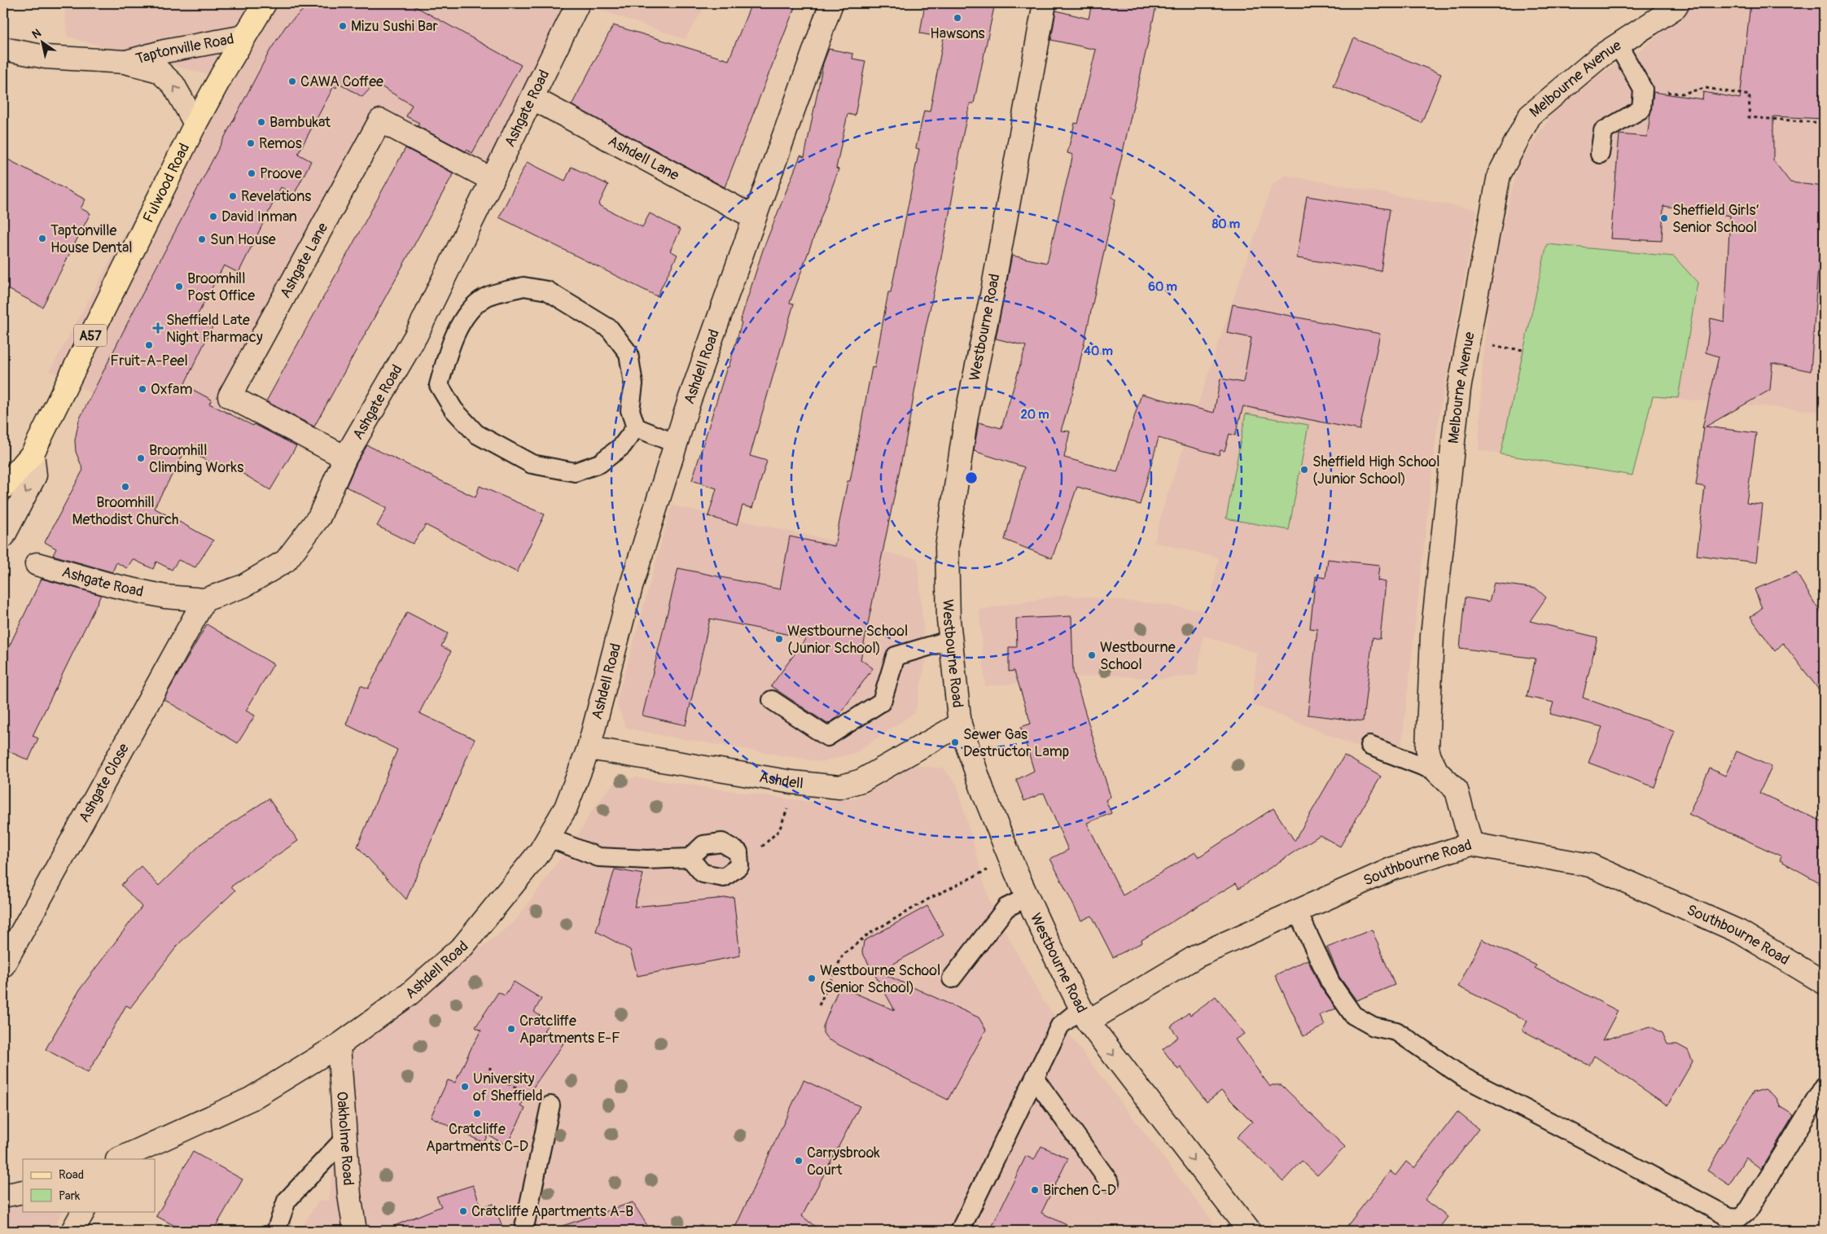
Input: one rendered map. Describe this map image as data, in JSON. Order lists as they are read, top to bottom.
{
  "streets": {
    "main road": ["Fulwood Road", "A57"],
    "street": [
      "Taptonville Road",
      "Melbourne Avenue",
      "Ashgate Road",
      "Ashdell Lane",
      "Ashgate Lane",
      "Westbourne Road",
      "Ashdell Road",
      "Ashdell",
      "Ashgate Close",
      "Southbourne Road",
      "Oakholme Road"
    ]
  },
  "crossings": [
    ["Taptonville Road", "Fulwood Road"],
    ["Melbourne Avenue", "Southbourne Road"],
    ["Ashgate Road", "Ashdell Lane"],
    ["Ashgate Road", "Ashgate Lane"],
    ["Ashgate Road", "Ashgate Close"],
    ["Ashdell Lane", "Ashdell Road"],
    ["Westbourne Road", "Ashdell"],
    ["Westbourne Road", "Southbourne Road"],
    ["Ashdell Road", "Ashdell"],
    ["Ashdell Road", "Oakholme Road"]
  ],
  "places": {
    "other": [
      "Hawsons",
      "Mizu Sushi Bar",
      "CAWA Coffee",
      "Bambukat",
      "Remos",
      "Proove",
      "Revelations",
      "David Inman",
      "Sheffield Girls’ Senior School",
      "Taptonville House Dental",
      "Sun House",
      "Broomhill Post Office",
      "Fruit-A-Peel",
      "Oxfam",
      "Broomhill Climbing Works",
      "Sheffield High School (Junior School)",
      "Broomhill Methodist Church",
      "Westbourne School (Junior School)",
      "Westbourne School",
      "Sewer Gas Destructor Lamp",
      "Westbourne School (Senior School)",
      "Cratcliffe Apartments E-F",
      "University of Sheffield",
      "Cratcliffe Apartments C-D",
      "Carrysbrook Court",
      "Birchen C-D",
      "Cratcliffe Apartments A-B"
    ],
    "health": ["Sheffield Late Night Pharmacy"]
  },
  "legend": ["Road", "Park"],
  "north": "top left",
  "rings": [
    "80 m",
    "60 m",
    "40 m",
    "20 m"
  ]
}
